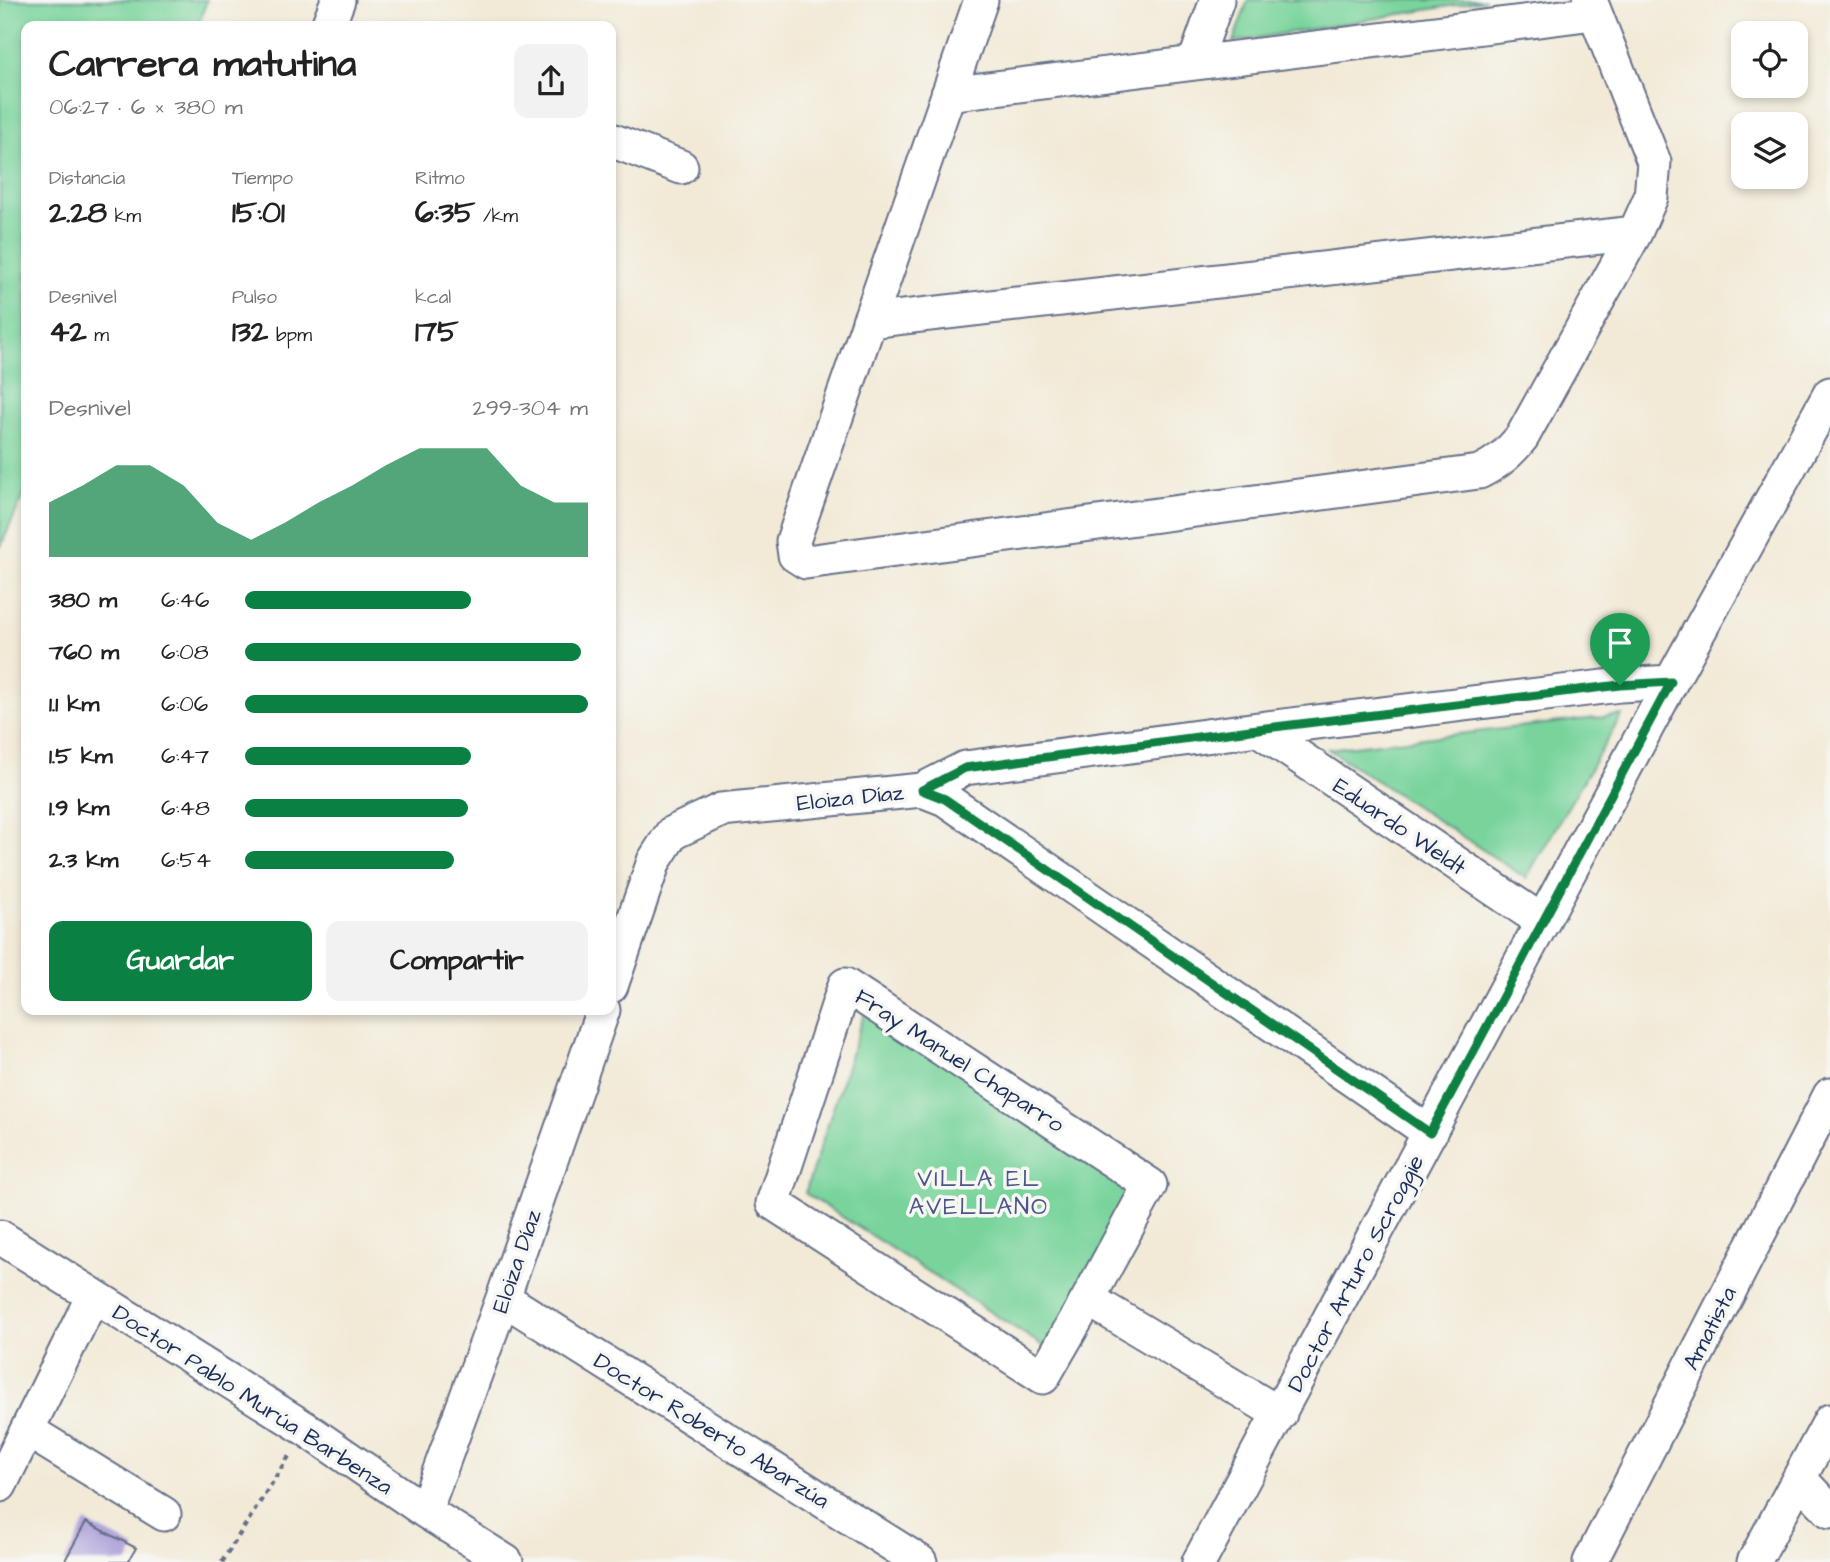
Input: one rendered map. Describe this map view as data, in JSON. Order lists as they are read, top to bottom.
{
  "streets": {
    "street": [
      "Eloiza Díaz",
      "Eduardo Weldt",
      "Fray Manuel Chaparro",
      "Doctor Arturo Scroggie",
      "Amatista",
      "Doctor Pablo Murúa Barbenza",
      "Doctor Roberto Abarzúa"
    ]
  },
  "crossings": [
    ["Eloiza Díaz", "Doctor Arturo Scroggie"],
    ["Eloiza Díaz", "Doctor Pablo Murúa Barbenza"],
    ["Eloiza Díaz", "Doctor Roberto Abarzúa"],
    ["Eduardo Weldt", "Doctor Arturo Scroggie"]
  ],
  "districts": ["VILLA EL AVELLANO"],
  "page": {
    "heading": ["Carrera matutina", "06:27 · 6 × 380 m"],
    "stats": [
      ["Distancia", "2.28 km"],
      ["Tiempo", "15:01"],
      ["Ritmo", "6:35 /km"],
      ["Desnivel", "42 m"],
      ["Pulso", "132 bpm"],
      ["kcal", "175"]
    ],
    "chart": ["Desnivel", "299–304 m"],
    "list": [
      {
        "name": "380 m",
        "note": "6:46"
      },
      {
        "name": "760 m",
        "note": "6:08"
      },
      {
        "name": "1.1 km",
        "note": "6:06"
      },
      {
        "name": "1.5 km",
        "note": "6:47"
      },
      {
        "name": "1.9 km",
        "note": "6:48"
      },
      {
        "name": "2.3 km",
        "note": "6:54"
      }
    ],
    "buttons": ["Guardar", "Compartir"]
  }
}
